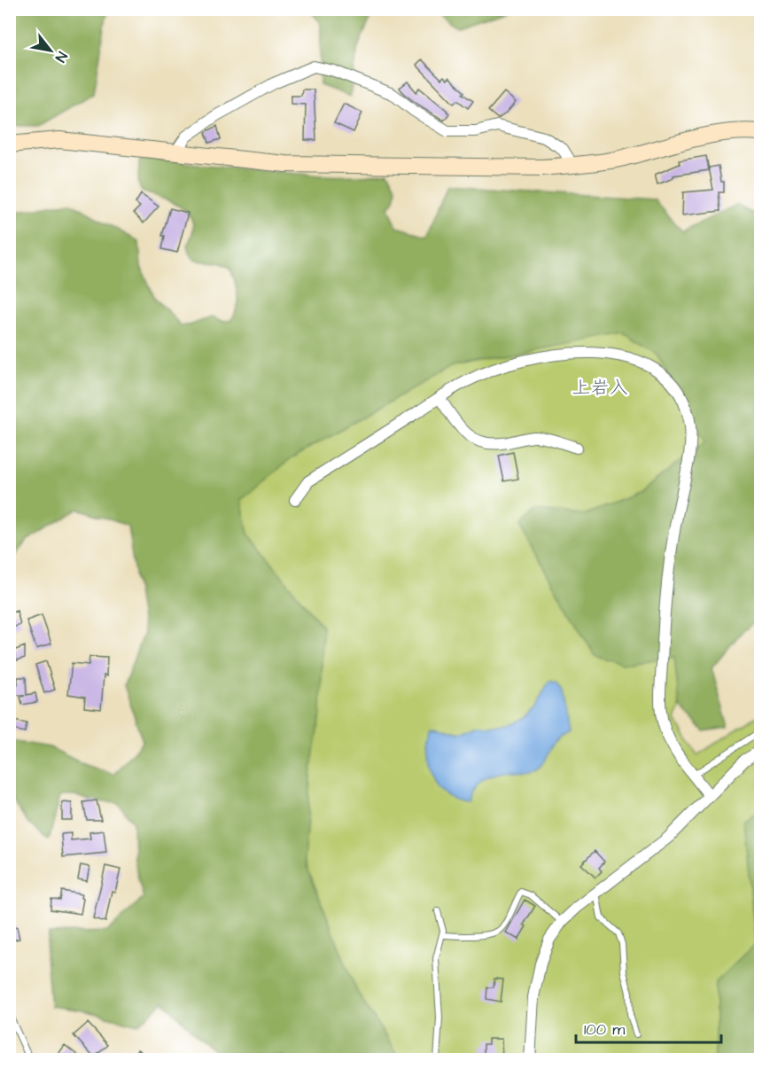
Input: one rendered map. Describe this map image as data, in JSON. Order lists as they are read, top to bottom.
{
  "districts": ["上岩入"],
  "scale_bar": "100 m",
  "north": "bottom right"
}
